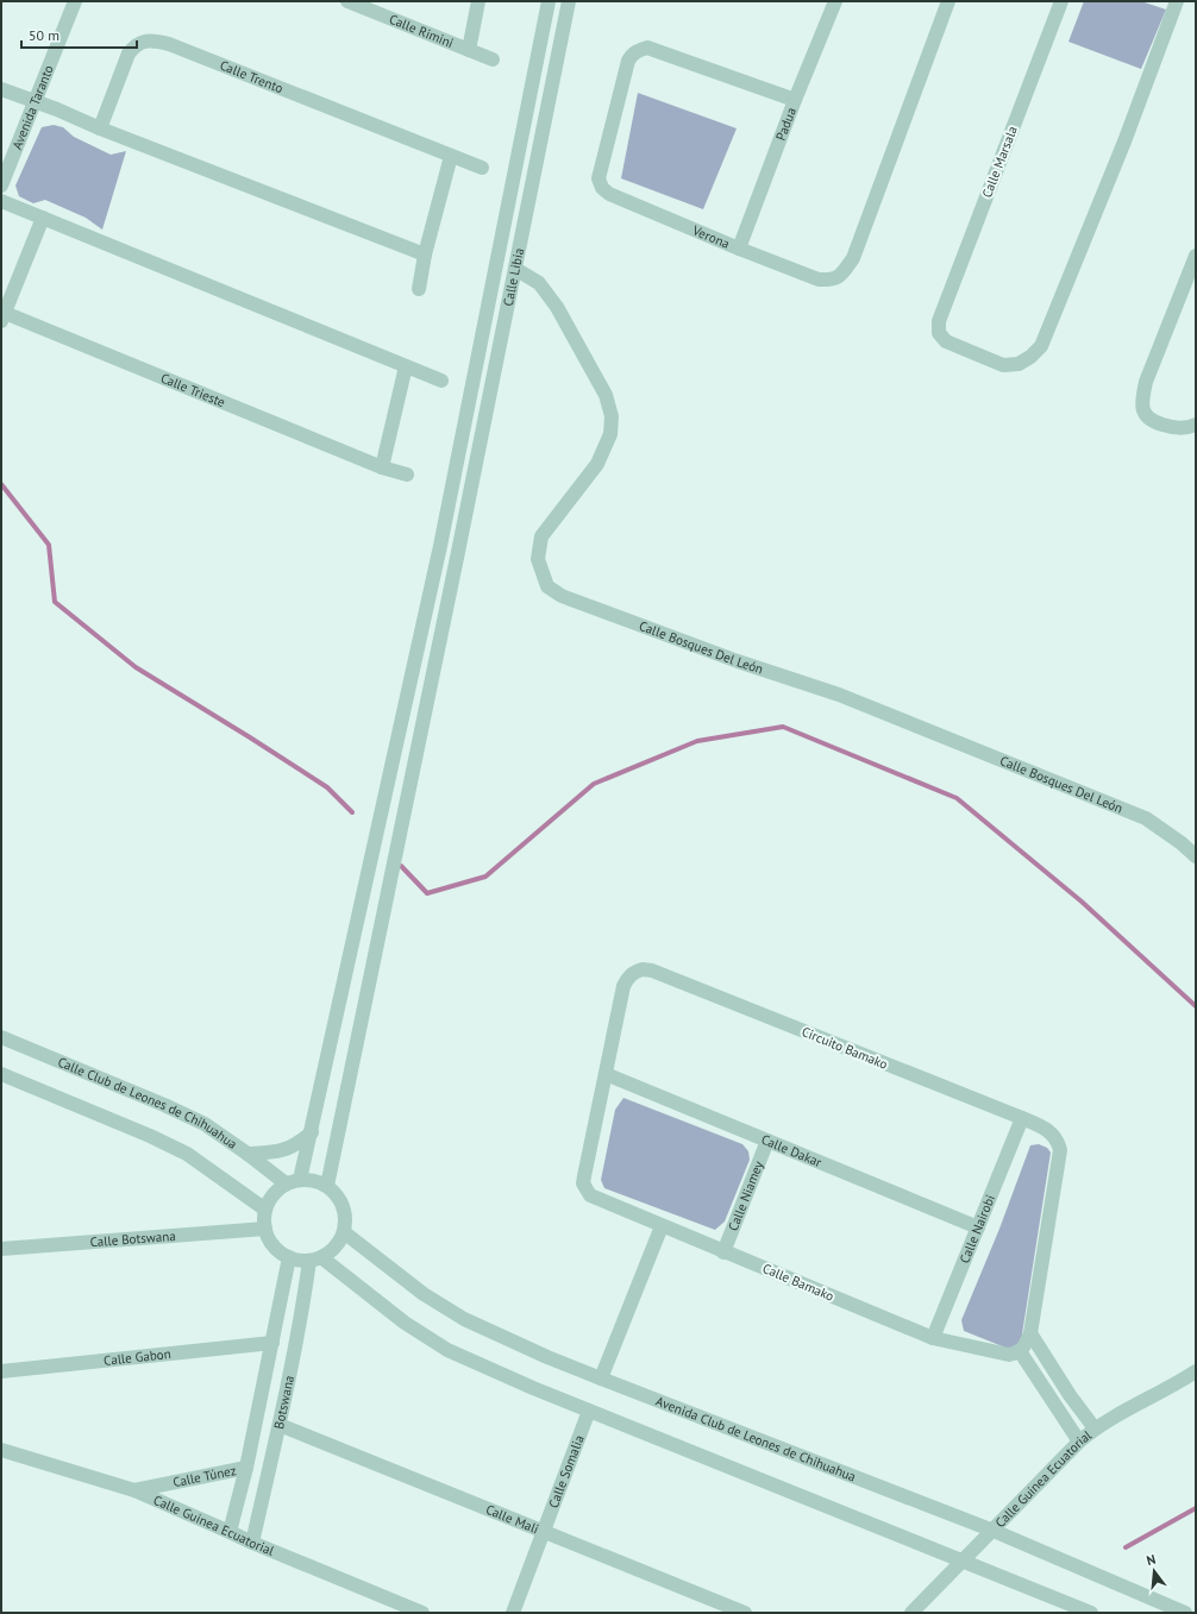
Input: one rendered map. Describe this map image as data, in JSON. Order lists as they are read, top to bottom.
{
  "streets": {
    "street": [
      "Calle Rimini",
      "Calle Trento",
      "Avenida Taranto",
      "Padua",
      "Calle Marsala",
      "Verona",
      "Calle Libia",
      "Calle Trieste",
      "Calle Bosques Del León",
      "Circuito Bamako",
      "Calle Club de Leones de Chihuahua",
      "Calle Dakar",
      "Calle Niamey",
      "Calle Nairobi",
      "Calle Botswana",
      "Calle Bamako",
      "Calle Gabon",
      "Botswana",
      "Avenida Club de Leones de Chihuahua",
      "Calle Somalia",
      "Calle Túnez",
      "Calle Guinea Ecuatorial",
      "Calle Mali"
    ]
  },
  "crossings": [
    ["Padua", "Verona"],
    ["Calle Libia", "Calle Bosques Del León"],
    ["Calle Libia", "Calle Club de Leones de Chihuahua"],
    ["Calle Libia", "Calle Botswana"],
    ["Calle Libia", "Botswana"],
    ["Calle Libia", "Avenida Club de Leones de Chihuahua"],
    ["Circuito Bamako", "Calle Nairobi"],
    ["Circuito Bamako", "Calle Bamako"],
    ["Calle Club de Leones de Chihuahua", "Calle Botswana"],
    ["Calle Club de Leones de Chihuahua", "Botswana"],
    ["Calle Club de Leones de Chihuahua", "Avenida Club de Leones de Chihuahua"],
    ["Calle Dakar", "Calle Niamey"],
    ["Calle Dakar", "Calle Nairobi"],
    ["Calle Dakar", "Calle Bamako"],
    ["Calle Niamey", "Calle Bamako"],
    ["Calle Nairobi", "Calle Bamako"],
    ["Calle Botswana", "Botswana"],
    ["Calle Botswana", "Avenida Club de Leones de Chihuahua"],
    ["Calle Gabon", "Botswana"],
    ["Botswana", "Avenida Club de Leones de Chihuahua"],
    ["Botswana", "Calle Túnez"],
    ["Botswana", "Calle Guinea Ecuatorial"],
    ["Botswana", "Calle Mali"],
    ["Avenida Club de Leones de Chihuahua", "Calle Guinea Ecuatorial"],
    ["Calle Somalia", "Calle Mali"],
    ["Calle Túnez", "Calle Guinea Ecuatorial"]
  ],
  "scale_bar": "50 m",
  "north": "top"
}
